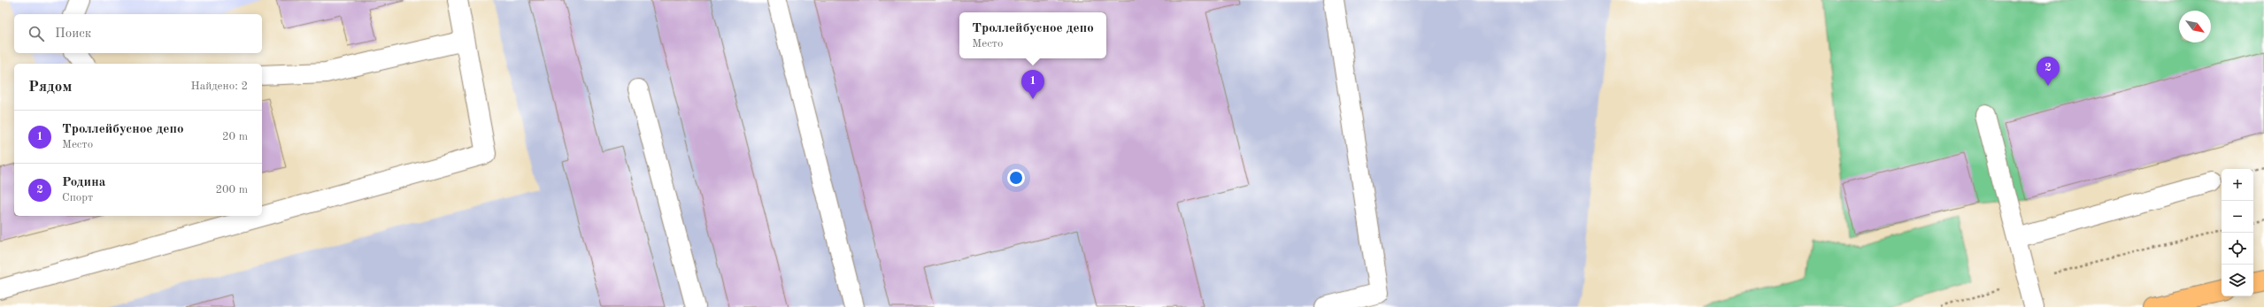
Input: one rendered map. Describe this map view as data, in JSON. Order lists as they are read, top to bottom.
{
  "north": "bottom right",
  "page": {
    "popup": ["Троллейбусное депо", "Место"],
    "search": "Поиск",
    "pins": ["2", "1"],
    "heading": ["Рядом", "Найдено: 2"],
    "list": [
      {
        "mark": "1",
        "name": "Троллейбусное депо",
        "note": "Место",
        "value": "20 m"
      },
      {
        "mark": "2",
        "name": "Родина",
        "note": "Спорт",
        "value": "200 m"
      }
    ],
    "map_buttons": ["+", "−"]
  }
}
